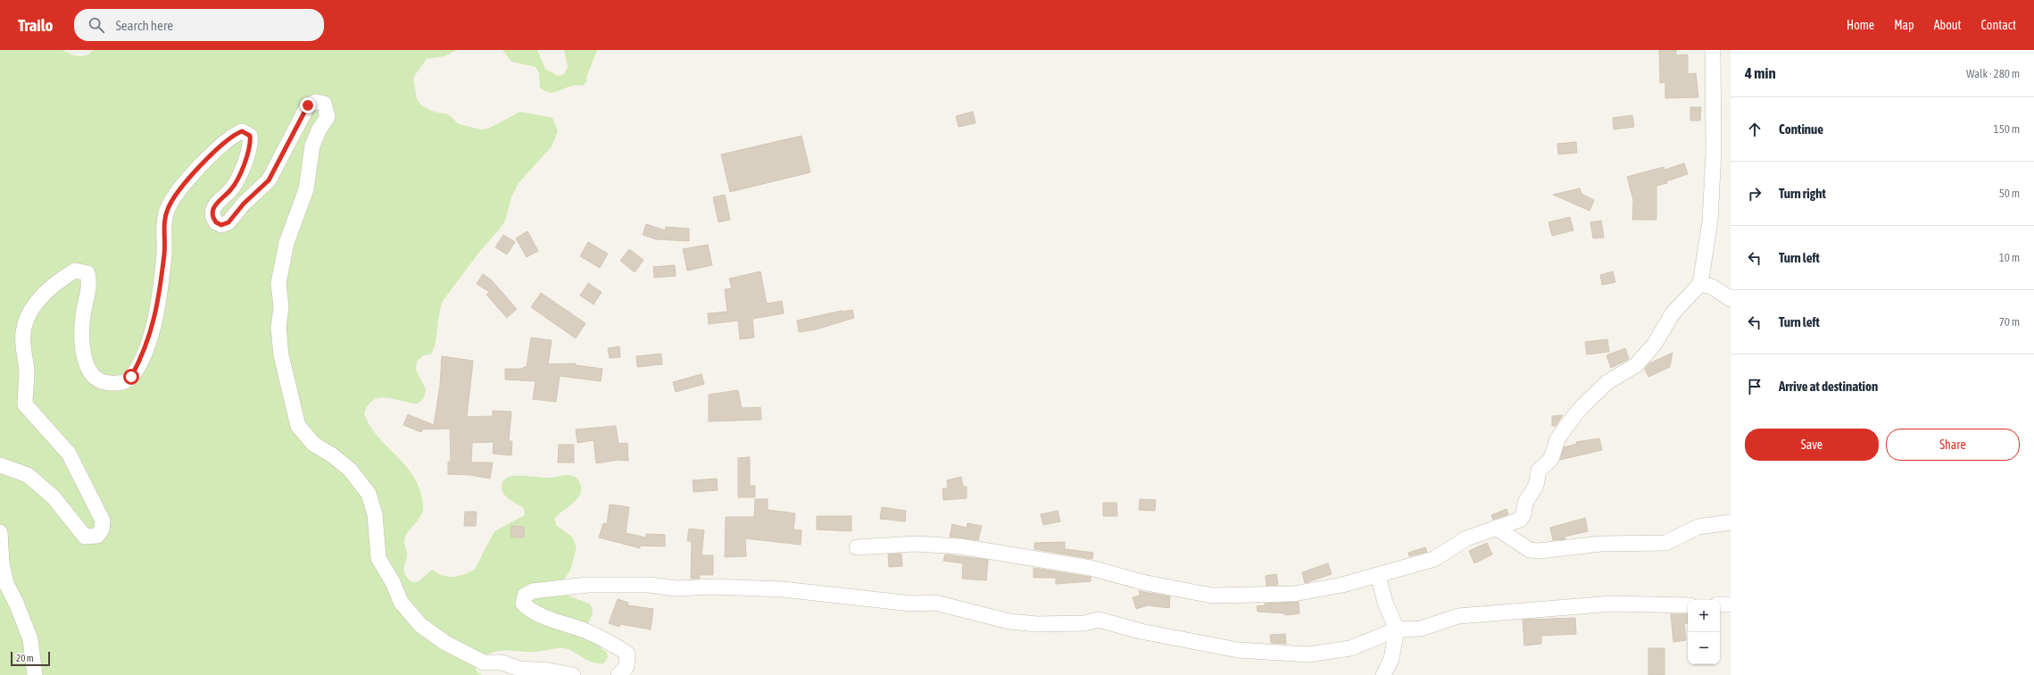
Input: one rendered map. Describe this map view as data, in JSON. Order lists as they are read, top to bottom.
{
  "scale_bar": "20 m",
  "page": {
    "header": "Trailo",
    "search": "Search here",
    "nav": [
      "Home",
      "Map",
      "About",
      "Contact"
    ],
    "heading": ["4 min", "Walk · 280 m"],
    "list": [
      ["Continue", "150 m"],
      ["Turn right", "50 m"],
      ["Turn left", "10 m"],
      ["Turn left", "70 m"],
      "Arrive at destination"
    ],
    "buttons": ["Save", "Share"],
    "map_buttons": ["+", "−"],
    "scale": "20 m"
  }
}
